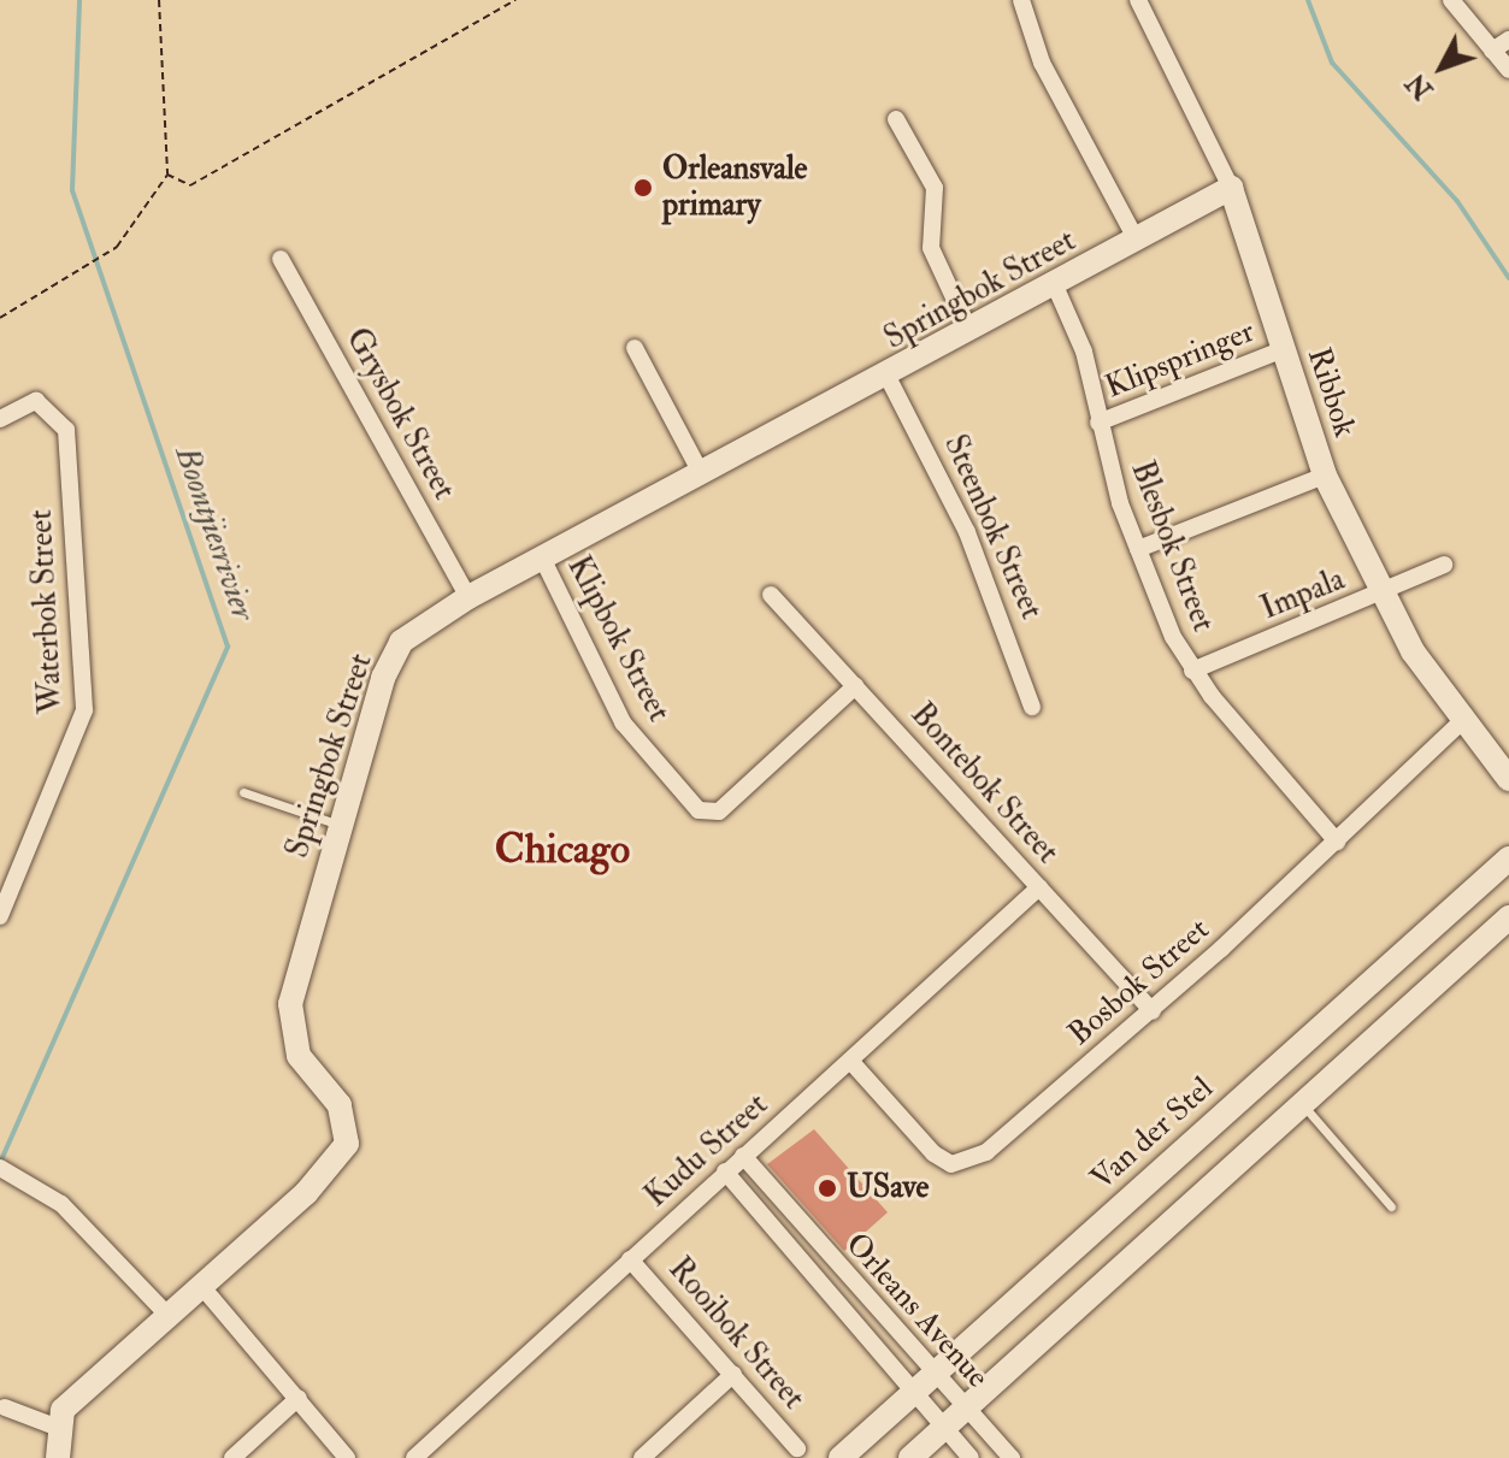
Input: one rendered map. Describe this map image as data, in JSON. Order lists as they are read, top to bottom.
{
  "streets": {
    "street": [
      "Springbok Street",
      "Klipspringer",
      "Ribbok",
      "Grysbok Street",
      "Steenbok Street",
      "Blesbok Street",
      "Impala",
      "Waterbok Street",
      "Klipbok Street",
      "Bontebok Street",
      "Bosbok Street",
      "Van der Stel",
      "Kudu Street",
      "Orleans Avenue",
      "Rooibok Street"
    ]
  },
  "crossings": [
    ["Springbok Street", "Ribbok"],
    ["Springbok Street", "Grysbok Street"],
    ["Springbok Street", "Steenbok Street"],
    ["Springbok Street", "Blesbok Street"],
    ["Springbok Street", "Klipbok Street"],
    ["Klipspringer", "Ribbok"],
    ["Klipspringer", "Blesbok Street"],
    ["Ribbok", "Impala"],
    ["Ribbok", "Bosbok Street"],
    ["Blesbok Street", "Impala"],
    ["Blesbok Street", "Bosbok Street"],
    ["Klipbok Street", "Bontebok Street"],
    ["Bontebok Street", "Bosbok Street"],
    ["Bontebok Street", "Kudu Street"],
    ["Bosbok Street", "Kudu Street"],
    ["Van der Stel", "Orleans Avenue"],
    ["Kudu Street", "Orleans Avenue"],
    ["Kudu Street", "Rooibok Street"]
  ],
  "districts": ["Chicago"],
  "water": ["Boontjiesrivier"],
  "places": ["Orleansvale primary", "USave"],
  "north": "bottom left"
}
